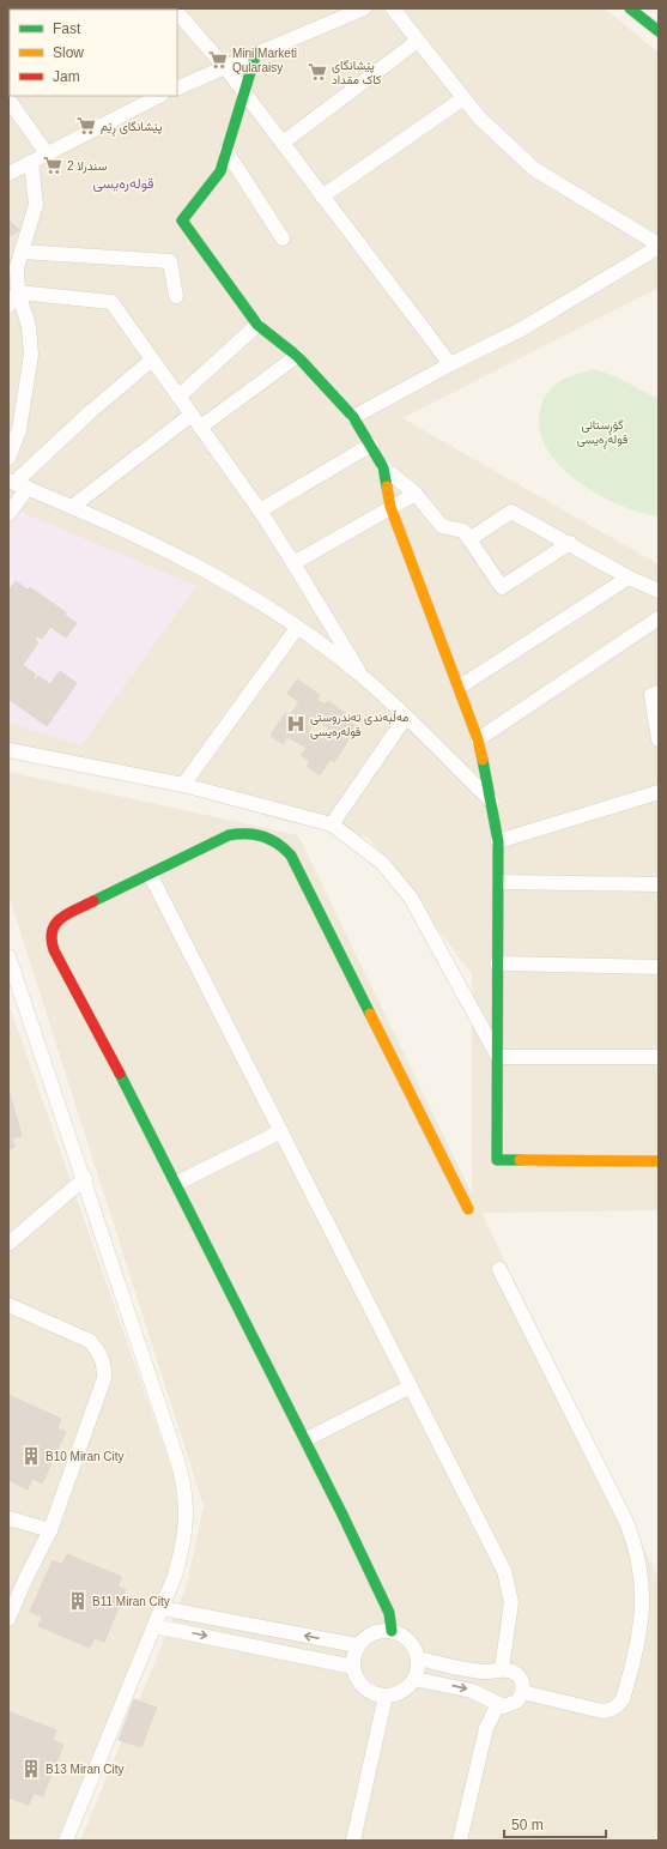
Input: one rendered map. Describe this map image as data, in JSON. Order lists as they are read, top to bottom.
{
  "districts": ["قولەرەیسی"],
  "parks": ["گۆڕستانی قولەڕەیسی"],
  "places": {
    "supermarket": [
      "Mini Marketi Qularaisy",
      "پێشانگای کاک مقداد",
      "پێشانگای ڕێم",
      "سندرلا 2"
    ],
    "hospital": ["مەڵبەندی تەندروستی قولەرەیسی"],
    "building": ["B10 Miran City", "B11 Miran City", "B13 Miran City"]
  },
  "legend": ["Fast", "Slow", "Jam"],
  "scale_bar": "50 m"
}
